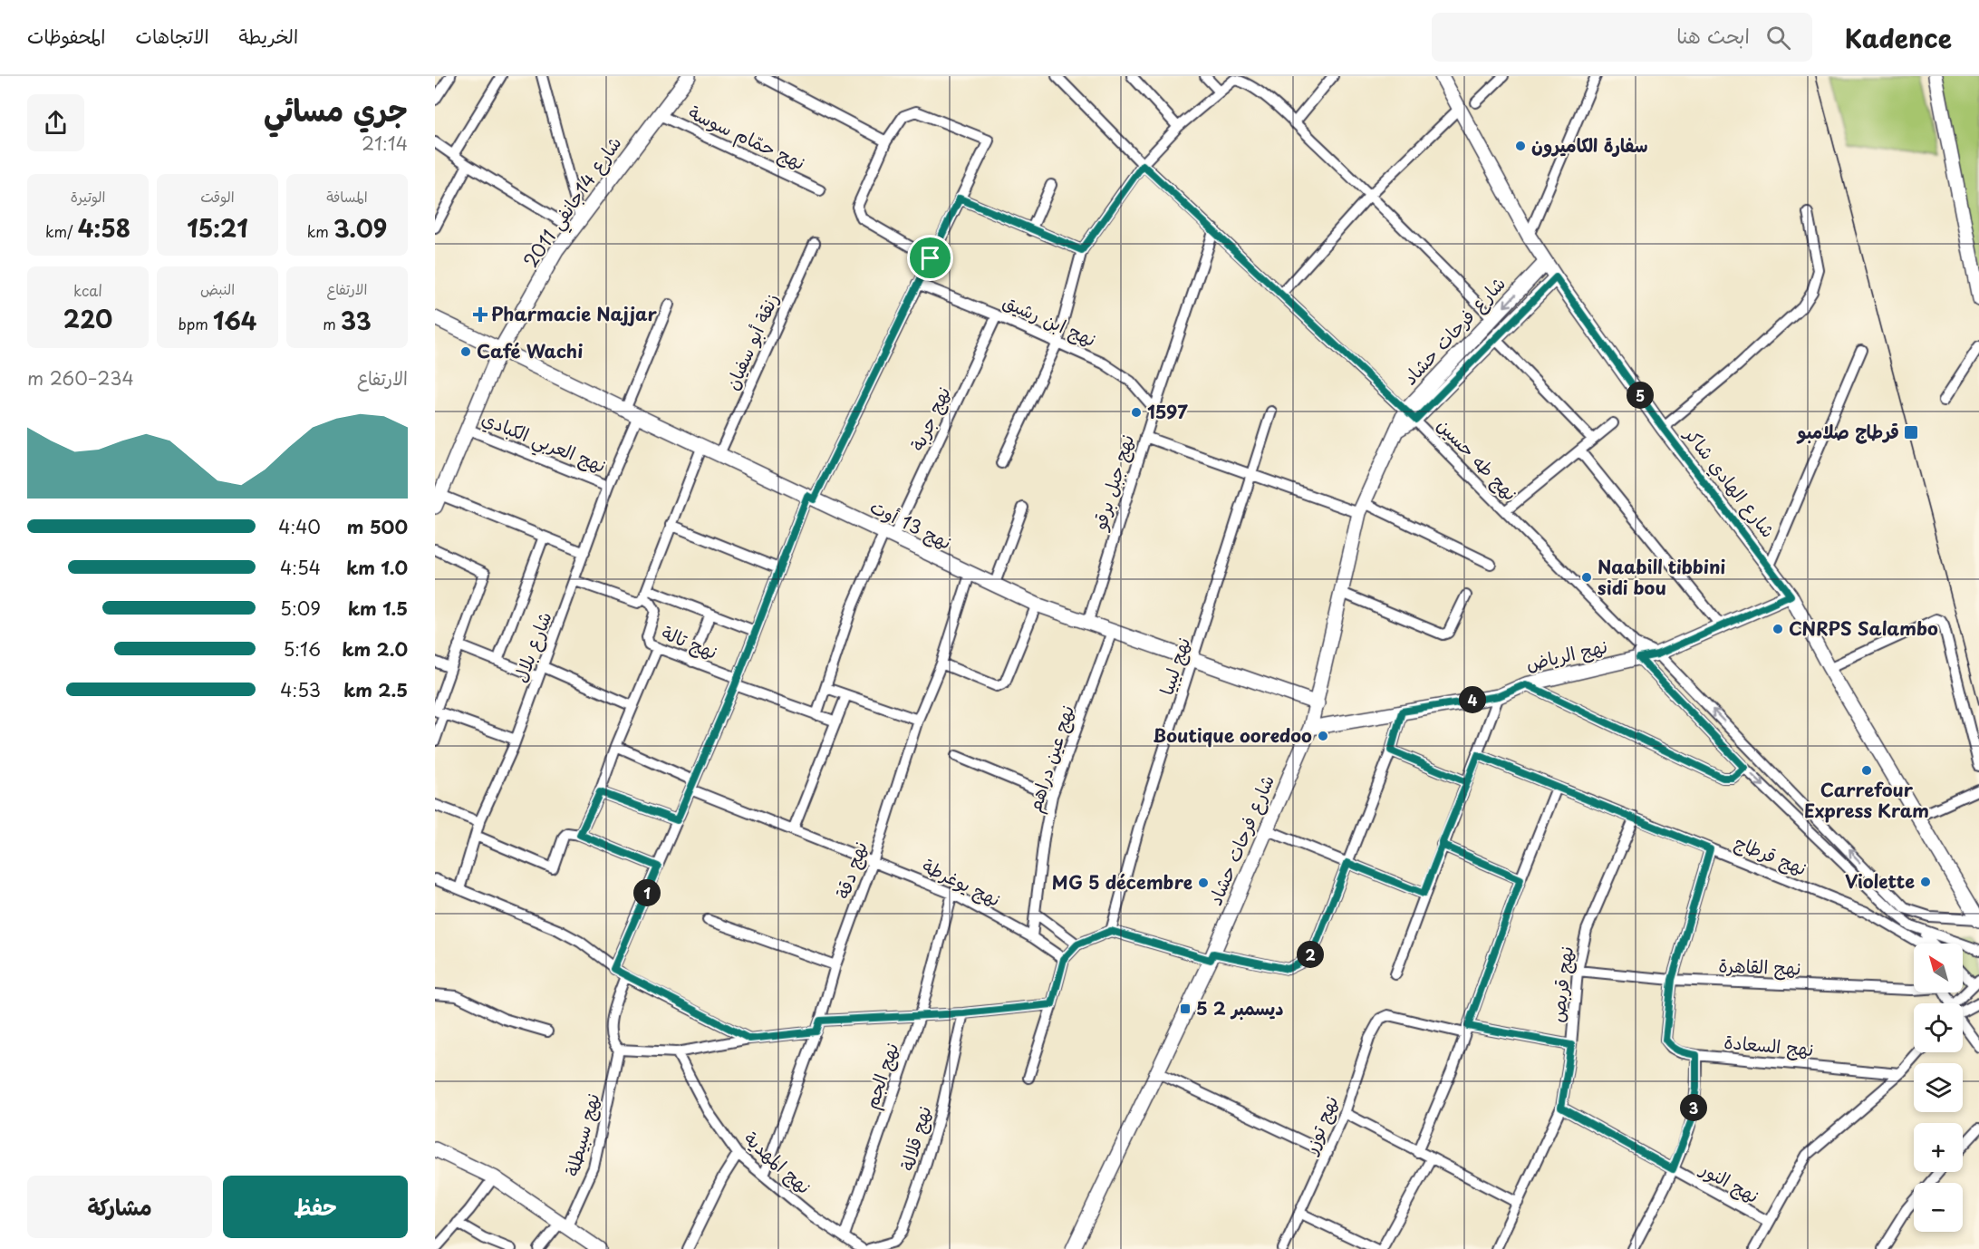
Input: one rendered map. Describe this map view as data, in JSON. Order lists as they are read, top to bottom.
{
  "streets": {
    "street": [
      "نهج حمّام سوسة",
      "شارع 14جانفي 2011",
      "نهج ابن رشيق",
      "شارع فرحات حشاد",
      "زنقة أبو سفيان",
      "نهج جربة",
      "نهج العربي الكبادي",
      "نهج طه حسين",
      "نهج جبل برقو",
      "شارع الهادي شاكر",
      "نهج 13 أوت",
      "نهج تالة",
      "شارع بلال",
      "نهج الرياض",
      "نهج ليبيا",
      "نهج عين دراهم",
      "نهج قرطاج",
      "نهج دقة",
      "نهج يوغرطة",
      "نهج القاهرة",
      "نهج قربص",
      "نهج السعادة",
      "نهج الجم",
      "نهج توزر",
      "نهج سبيطلة",
      "نهج قلالة",
      "نهج المهدية",
      "نهج النور"
    ]
  },
  "crossings": [
    ["نهج حمّام سوسة", "شارع 14جانفي 2011"],
    ["شارع 14جانفي 2011", "نهج العربي الكبادي"],
    ["شارع 14جانفي 2011", "نهج 13 أوت"],
    ["نهج ابن رشيق", "نهج جربة"],
    ["نهج ابن رشيق", "نهج جبل برقو"],
    ["شارع فرحات حشاد", "نهج طه حسين"],
    ["شارع فرحات حشاد", "شارع الهادي شاكر"],
    ["شارع فرحات حشاد", "نهج 13 أوت"],
    ["شارع فرحات حشاد", "نهج الرياض"],
    ["زنقة أبو سفيان", "نهج 13 أوت"],
    ["نهج جربة", "نهج 13 أوت"],
    ["نهج جربة", "نهج تالة"],
    ["نهج العربي الكبادي", "شارع بلال"],
    ["نهج طه حسين", "نهج جبل برقو"],
    ["نهج طه حسين", "نهج الرياض"],
    ["نهج جبل برقو", "نهج 13 أوت"],
    ["شارع الهادي شاكر", "نهج الرياض"],
    ["نهج 13 أوت", "شارع بلال"],
    ["نهج 13 أوت", "نهج ليبيا"],
    ["نهج 13 أوت", "نهج عين دراهم"],
    ["نهج 13 أوت", "نهج دقة"],
    ["نهج عين دراهم", "نهج يوغرطة"],
    ["نهج قرطاج", "نهج قربص"],
    ["نهج دقة", "نهج يوغرطة"],
    ["نهج دقة", "نهج المهدية"],
    ["نهج يوغرطة", "نهج الجم"],
    ["نهج القاهرة", "نهج قربص"],
    ["نهج القاهرة", "نهج السعادة"],
    ["نهج قربص", "نهج النور"],
    ["نهج الجم", "نهج المهدية"]
  ],
  "places": {
    "other": [
      "سفارة الكاميرون",
      "Café Wachi",
      "1597",
      "Naabill tibbini sidi bou",
      "CNRPS Salambo",
      "Boutique ooredoo",
      "Carrefour Express Kram",
      "Violette",
      "MG 5 décembre"
    ],
    "health": ["Pharmacie Najjar"],
    "transit": ["قرطاج صلامبو", "5 ديسمبر 2"]
  },
  "north": "top left",
  "page": {
    "header": "Kadence",
    "search": "ابحث هنا",
    "nav": ["الخريطة", "الاتجاهات", "المحفوظات"],
    "heading": ["جري مسائي", "21:14"],
    "stats": [
      ["المسافة", "3.09 km"],
      ["الوقت", "15:21"],
      ["الوتيرة", "4:58 /km"],
      ["الارتفاع", "33 m"],
      ["النبض", "164 bpm"],
      ["kcal", "220"]
    ],
    "chart": ["الارتفاع", "234–260 m"],
    "pins": [
      "5",
      "4",
      "1",
      "2",
      "3"
    ],
    "list": [
      {
        "name": "500 m",
        "note": "4:40"
      },
      {
        "name": "1.0 km",
        "note": "4:54"
      },
      {
        "name": "1.5 km",
        "note": "5:09"
      },
      {
        "name": "2.0 km",
        "note": "5:16"
      },
      {
        "name": "2.5 km",
        "note": "4:53"
      }
    ],
    "map_buttons": ["+", "−"],
    "buttons": ["حفظ", "مشاركة"]
  }
}
